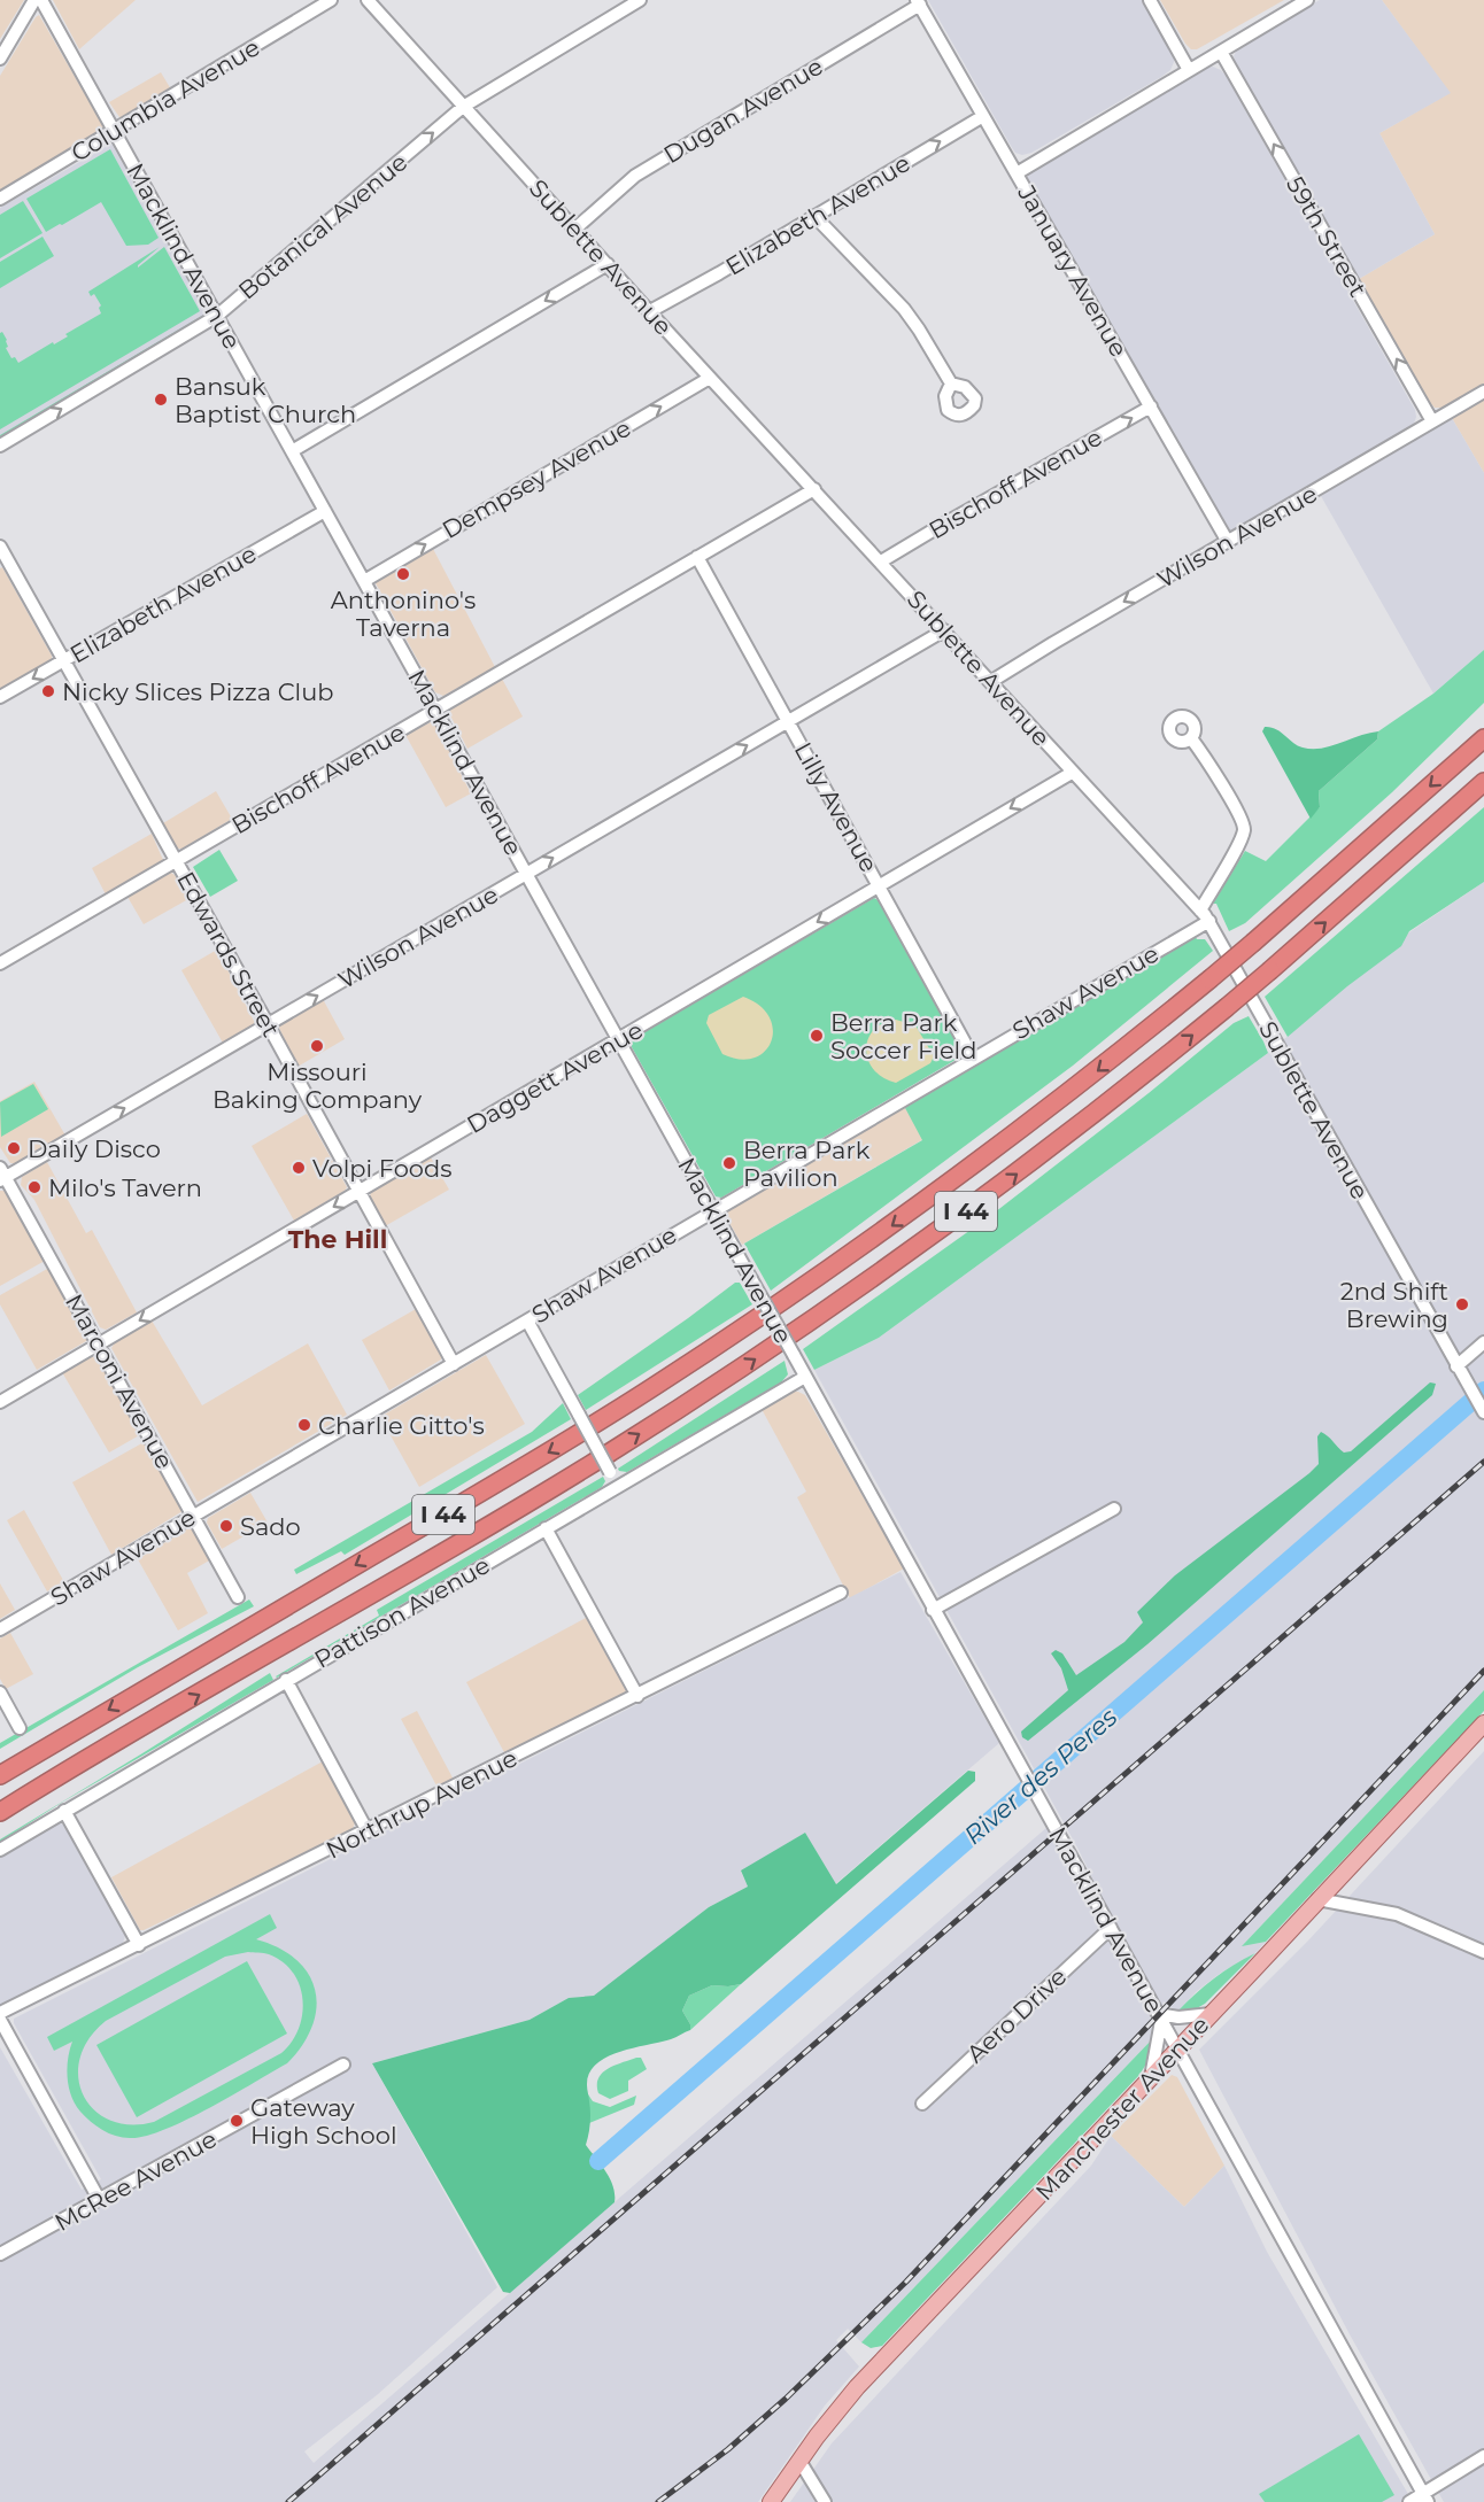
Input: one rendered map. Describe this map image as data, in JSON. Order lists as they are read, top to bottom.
{
  "streets": {
    "highway": ["I 44"],
    "main road": ["Manchester Avenue"],
    "street": [
      "Columbia Avenue",
      "Dugan Avenue",
      "Elizabeth Avenue",
      "Botanical Avenue",
      "59th Street",
      "Macklind Avenue",
      "Sublette Avenue",
      "January Avenue",
      "Dempsey Avenue",
      "Bischoff Avenue",
      "Wilson Avenue",
      "Lilly Avenue",
      "Edwards Street",
      "Shaw Avenue",
      "Daggett Avenue",
      "Marconi Avenue",
      "Pattison Avenue",
      "Northrup Avenue",
      "Aero Drive",
      "McRee Avenue"
    ]
  },
  "crossings": [
    ["Columbia Avenue", "Macklind Avenue"],
    ["Dugan Avenue", "Sublette Avenue"],
    ["Dugan Avenue", "January Avenue"],
    ["Elizabeth Avenue", "Macklind Avenue"],
    ["Elizabeth Avenue", "Sublette Avenue"],
    ["Elizabeth Avenue", "January Avenue"],
    ["Elizabeth Avenue", "Edwards Street"],
    ["Botanical Avenue", "Macklind Avenue"],
    ["Botanical Avenue", "Sublette Avenue"],
    ["59th Street", "Wilson Avenue"],
    ["Macklind Avenue", "Dempsey Avenue"],
    ["Macklind Avenue", "Bischoff Avenue"],
    ["Macklind Avenue", "Wilson Avenue"],
    ["Macklind Avenue", "Shaw Avenue"],
    ["Macklind Avenue", "Daggett Avenue"],
    ["Macklind Avenue", "Pattison Avenue"],
    ["Macklind Avenue", "Aero Drive"],
    ["Macklind Avenue", "Manchester Avenue"],
    ["Sublette Avenue", "Dempsey Avenue"],
    ["Sublette Avenue", "Bischoff Avenue"],
    ["Sublette Avenue", "Wilson Avenue"],
    ["Sublette Avenue", "Shaw Avenue"],
    ["Sublette Avenue", "Daggett Avenue"],
    ["January Avenue", "Bischoff Avenue"],
    ["January Avenue", "Wilson Avenue"],
    ["Bischoff Avenue", "Lilly Avenue"],
    ["Bischoff Avenue", "Edwards Street"],
    ["Wilson Avenue", "Lilly Avenue"],
    ["Wilson Avenue", "Edwards Street"],
    ["Wilson Avenue", "Marconi Avenue"],
    ["Lilly Avenue", "Shaw Avenue"],
    ["Lilly Avenue", "Daggett Avenue"],
    ["Edwards Street", "Shaw Avenue"],
    ["Edwards Street", "Daggett Avenue"],
    ["Shaw Avenue", "Marconi Avenue"],
    ["Daggett Avenue", "Marconi Avenue"]
  ],
  "one_way": [
    "Botanical Avenue",
    "59th Street",
    "Dempsey Avenue",
    "Daggett Avenue"
  ],
  "districts": ["The Hill"],
  "water": ["River des Peres"],
  "places": [
    "Bansuk Baptist Church",
    "Anthonino's Taverna",
    "Nicky Slices Pizza Club",
    "Berra Park Soccer Field",
    "Missouri Baking Company",
    "Daily Disco",
    "Berra Park Pavilion",
    "Volpi Foods",
    "Milo's Tavern",
    "2nd Shift Brewing",
    "Charlie Gitto's",
    "Sado",
    "Gateway High School"
  ]
}
